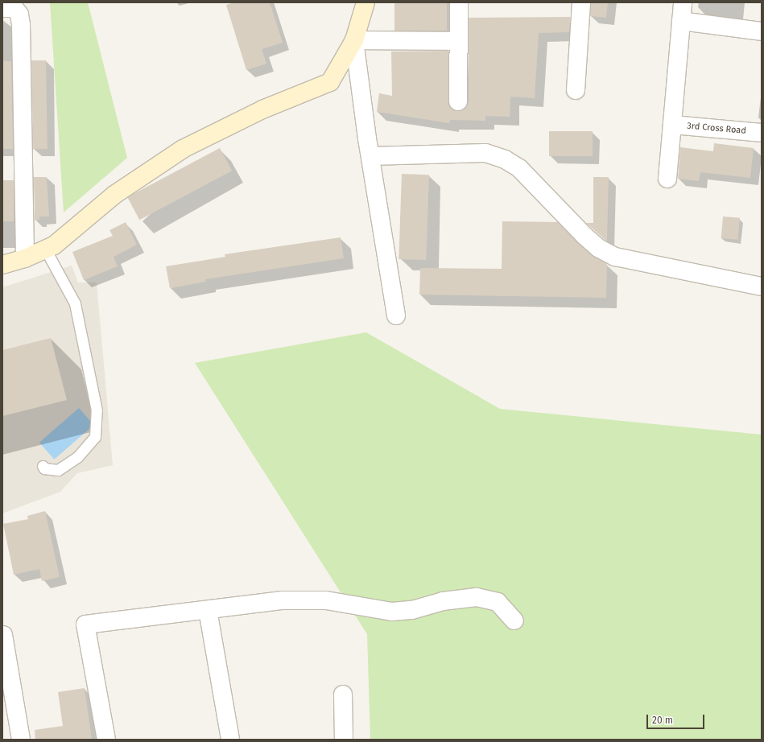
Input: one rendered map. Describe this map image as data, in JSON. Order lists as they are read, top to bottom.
{
  "streets": {
    "street": ["3rd Cross Road"]
  },
  "scale_bar": "20 m"
}
